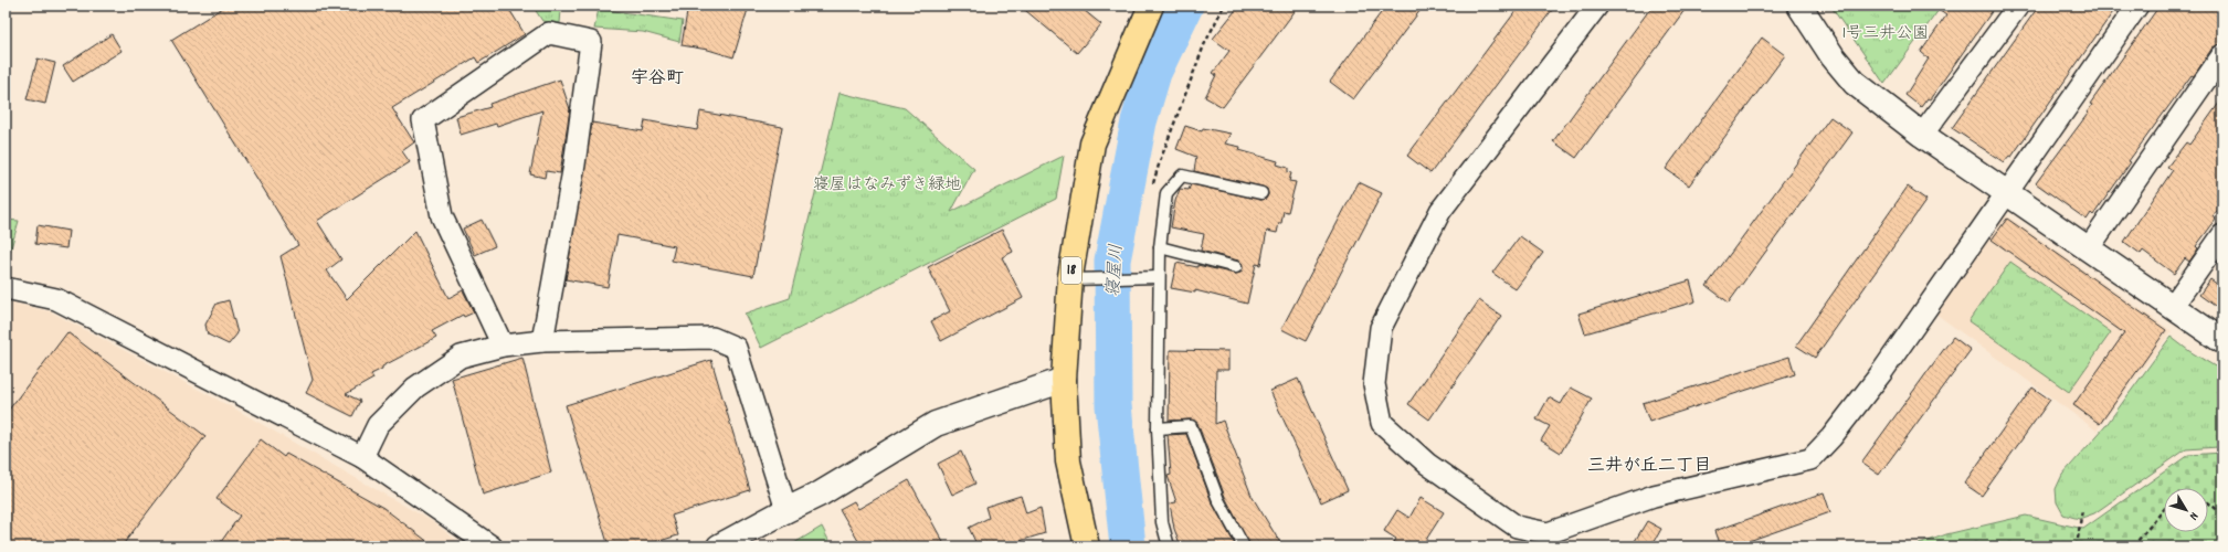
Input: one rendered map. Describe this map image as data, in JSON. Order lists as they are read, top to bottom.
{
  "streets": {
    "main road": ["18"]
  },
  "districts": ["宇谷町", "三井が丘二丁目"],
  "water": ["寝屋川"],
  "parks": ["1号三井公園", "寝屋はなみずき緑地"],
  "north": "bottom right"
}
